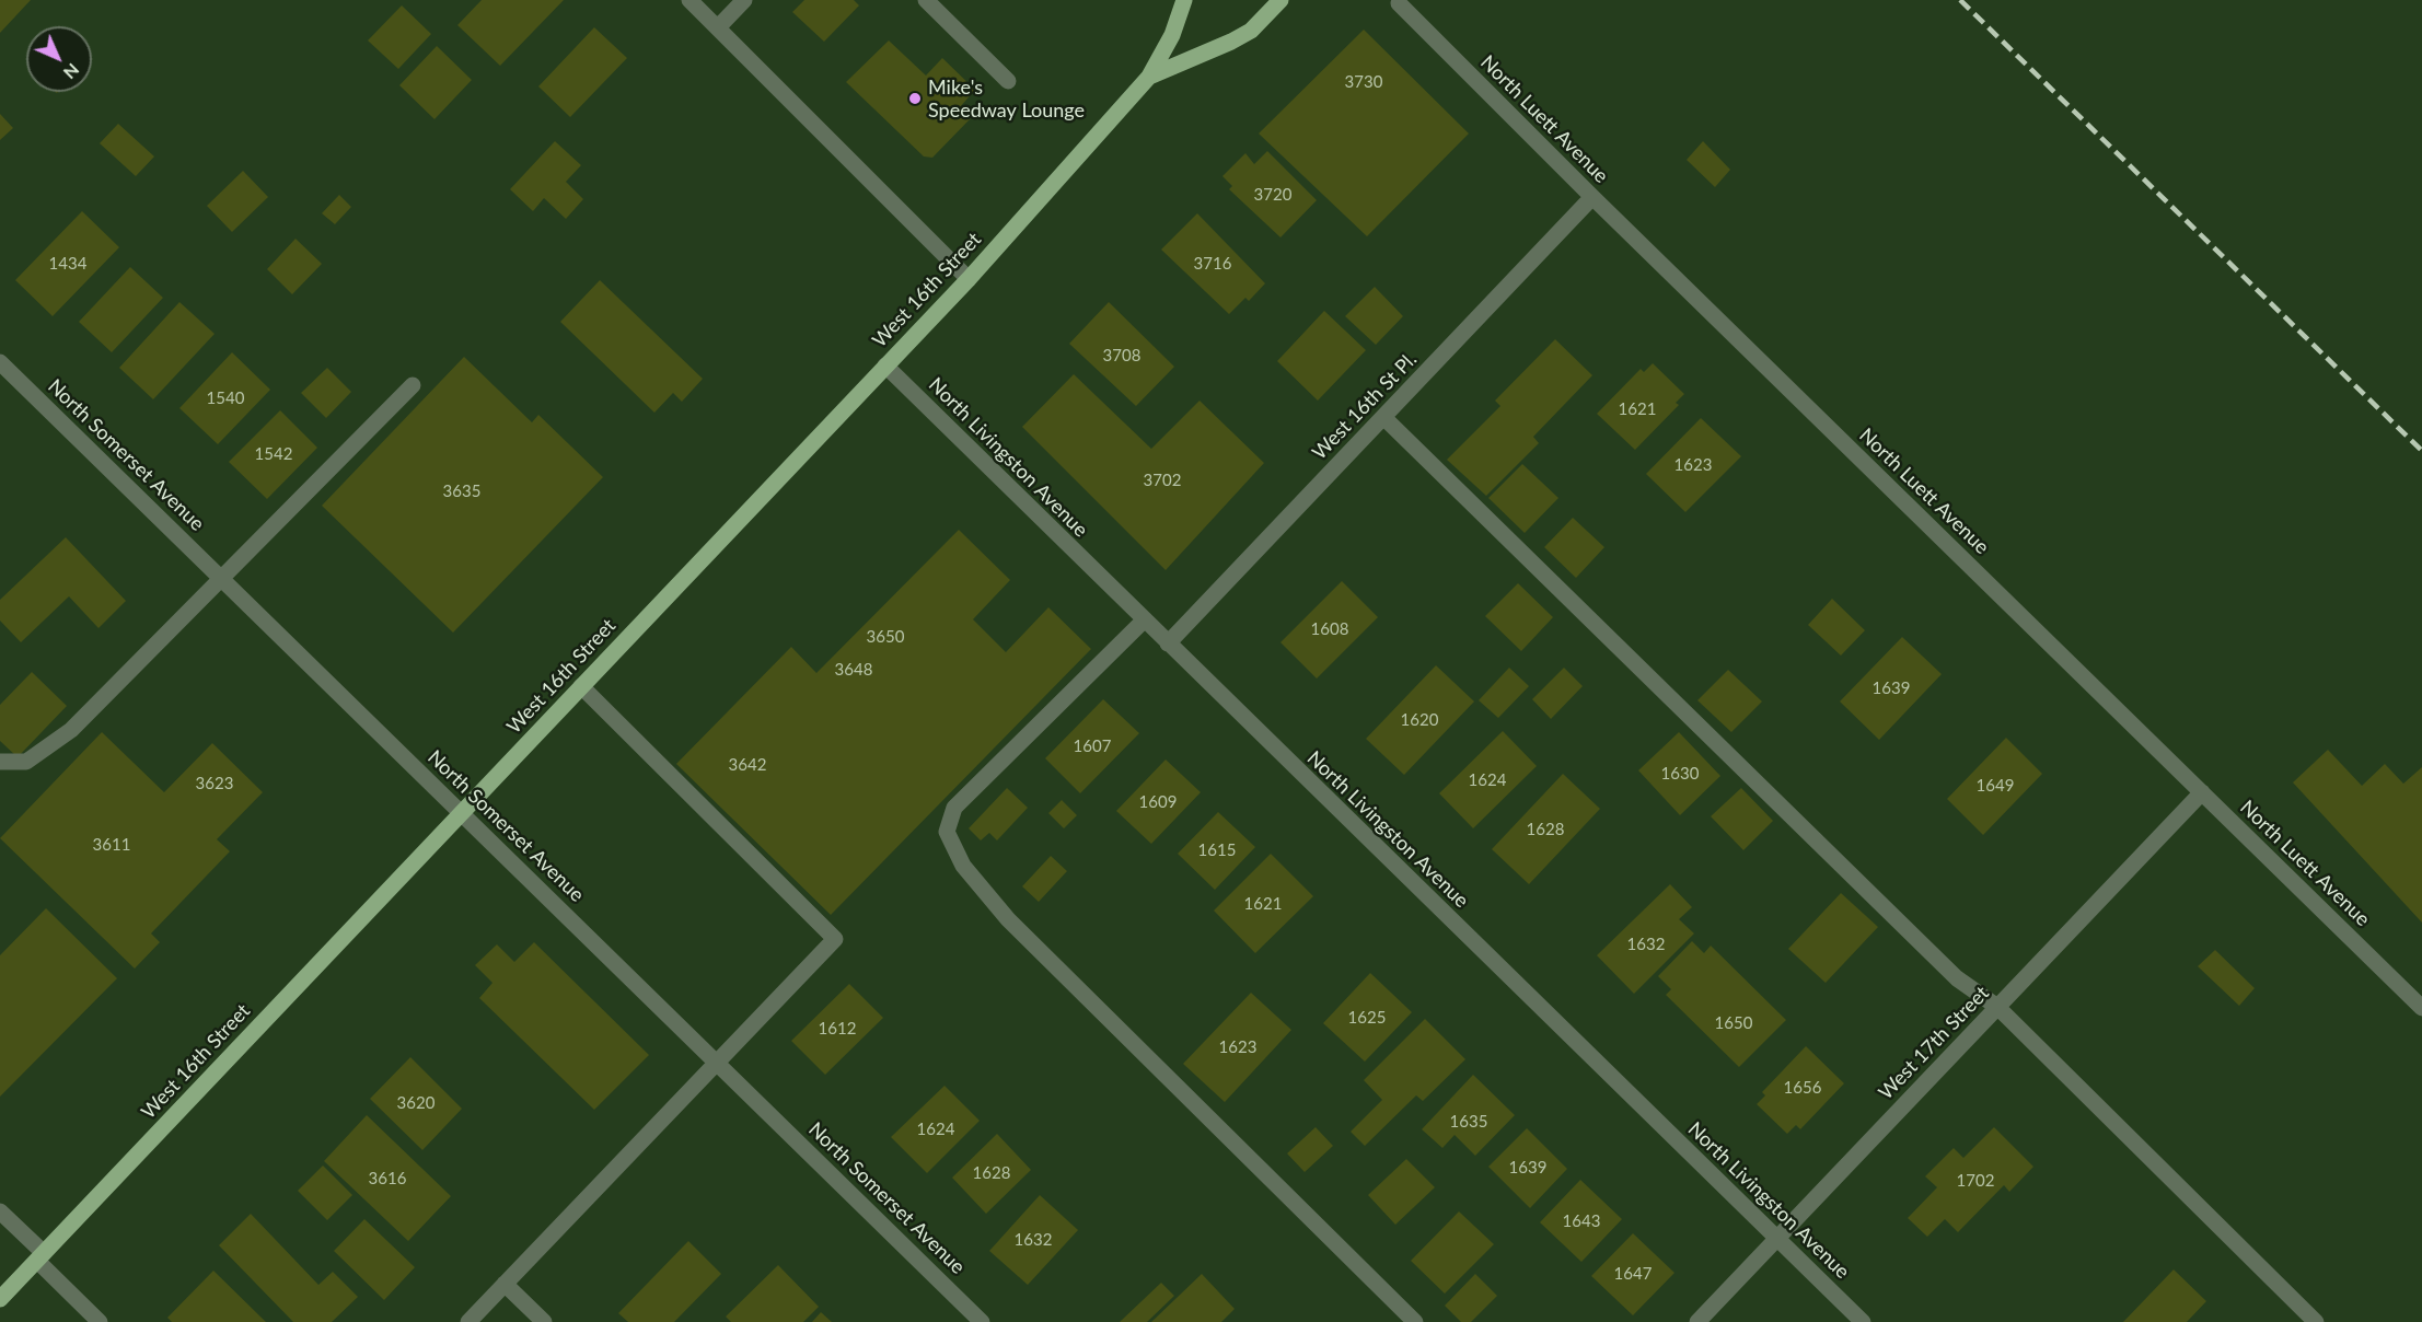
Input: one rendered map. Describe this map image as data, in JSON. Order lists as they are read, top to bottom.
{
  "streets": {
    "main road": ["West 16th Street"],
    "street": [
      "North Luett Avenue",
      "West 16th St Pl.",
      "North Somerset Avenue",
      "North Livingston Avenue",
      "West 17th Street"
    ]
  },
  "crossings": [
    ["North Luett Avenue", "West 16th St Pl."],
    ["North Luett Avenue", "West 17th Street"],
    ["West 16th Street", "North Somerset Avenue"],
    ["West 16th Street", "North Livingston Avenue"],
    ["West 16th St Pl.", "North Livingston Avenue"],
    ["North Livingston Avenue", "West 17th Street"]
  ],
  "places": ["Mike's Speedway Lounge"],
  "house_numbers": [
    "3730",
    "3720",
    "1434",
    "3716",
    "3708",
    "1540",
    "1621",
    "1542",
    "1623",
    "3702",
    "3635",
    "1608",
    "3650",
    "3648",
    "1639",
    "1620",
    "1607",
    "3642",
    "1630",
    "1624",
    "3623",
    "1649",
    "1609",
    "1628",
    "3611",
    "1615",
    "1621",
    "1632",
    "1625",
    "1650",
    "1612",
    "1623",
    "1656",
    "3620",
    "1635",
    "1624",
    "1639",
    "1628",
    "3616",
    "1702",
    "1643",
    "1632",
    "1647"
  ],
  "north": "bottom right"
}
